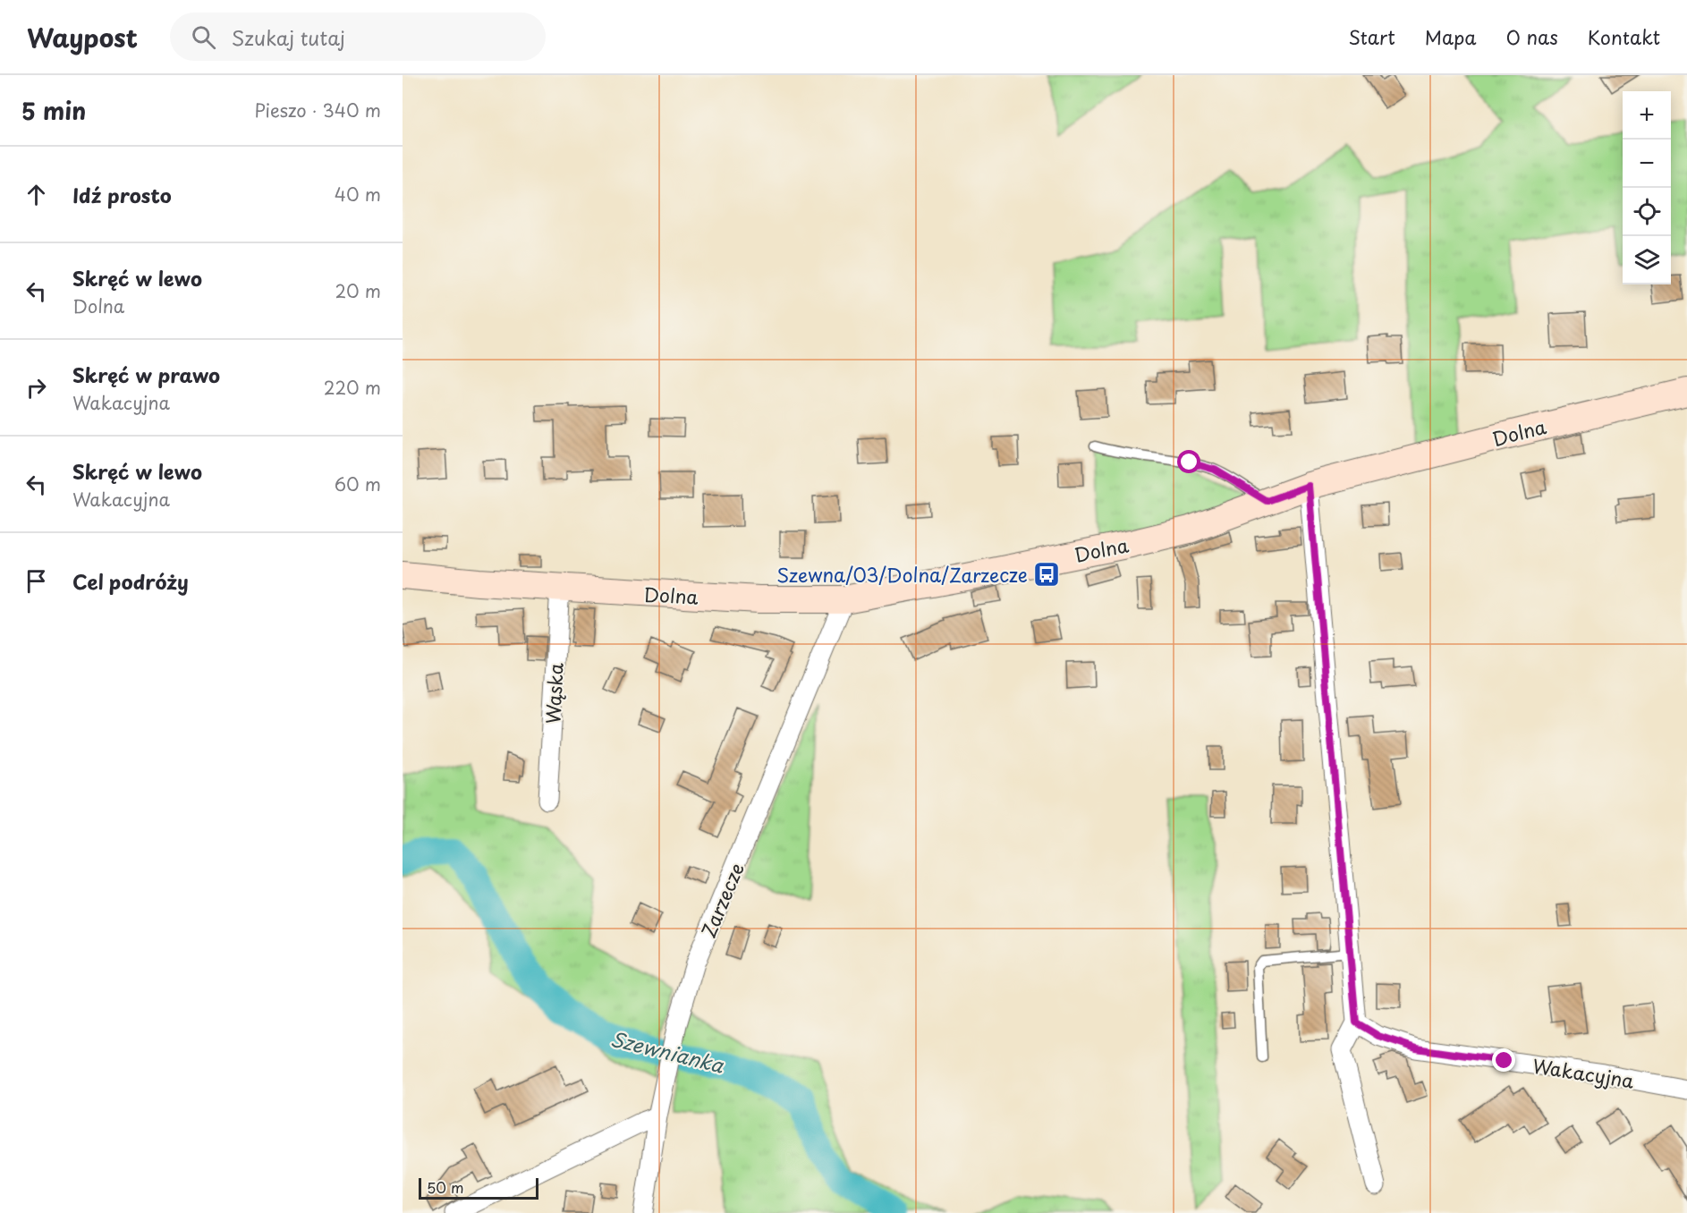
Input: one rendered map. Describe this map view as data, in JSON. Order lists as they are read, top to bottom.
{
  "streets": {
    "street": [
      "Dolna",
      "Wąska",
      "Zarzecze",
      "Wakacyjna"
    ]
  },
  "crossings": [
    ["Dolna", "Wąska"],
    ["Dolna", "Zarzecze"]
  ],
  "water": ["Szewnianka"],
  "places": {
    "bus stop": ["Szewna/03/Dolna/Zarzecze"]
  },
  "scale_bar": "50 m",
  "page": {
    "header": "Waypost",
    "search": "Szukaj tutaj",
    "nav": [
      "Start",
      "Mapa",
      "O nas",
      "Kontakt"
    ],
    "heading": ["5 min", "Pieszo · 340 m"],
    "map_buttons": ["+", "−"],
    "list": [
      ["Idź prosto", "40 m"],
      ["Skręć w lewo", "Dolna", "20 m"],
      ["Skręć w prawo", "Wakacyjna", "220 m"],
      ["Skręć w lewo", "Wakacyjna", "60 m"],
      "Cel podróży"
    ],
    "scale": "50 m"
  }
}
